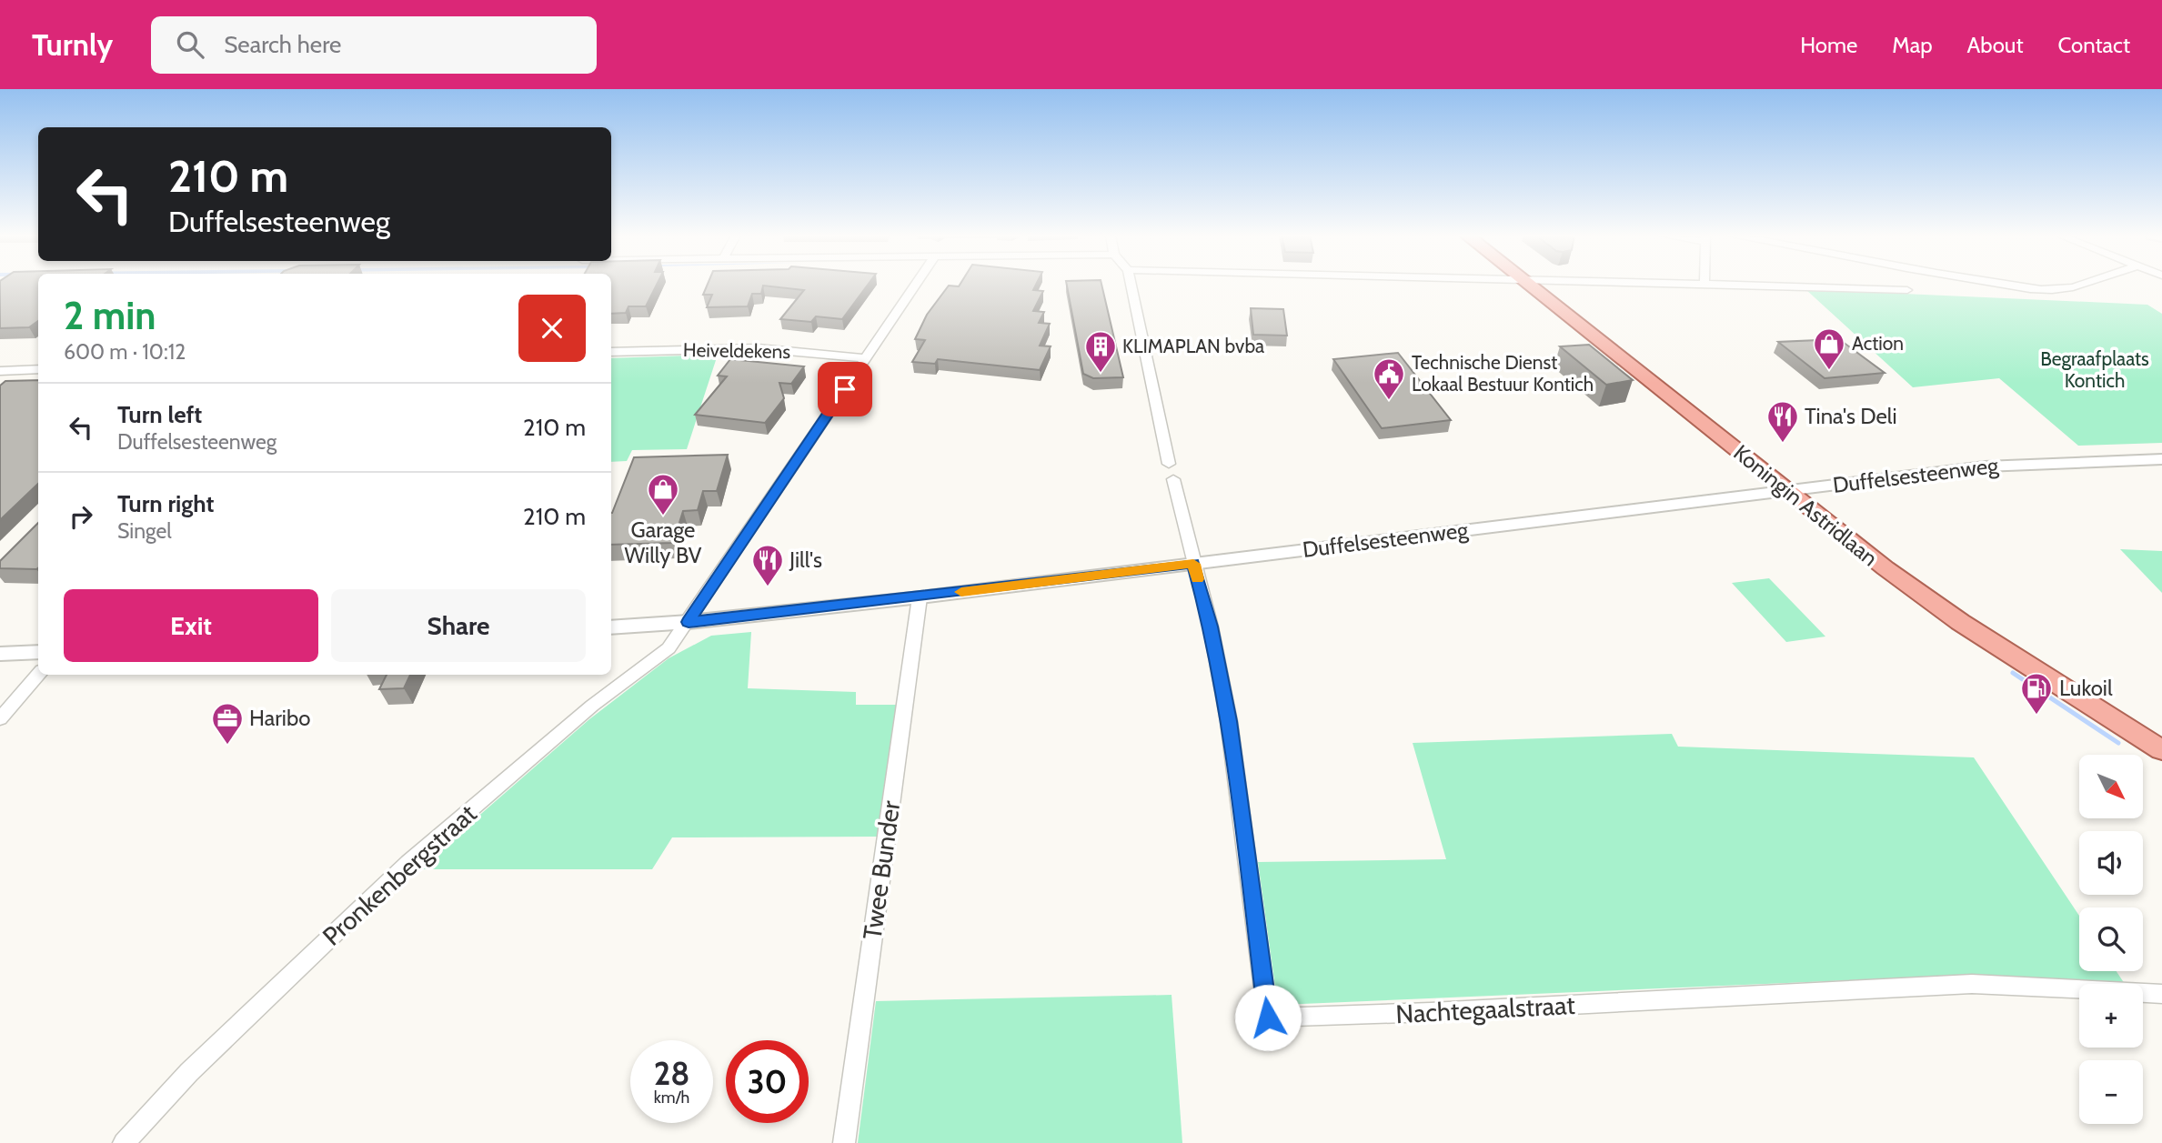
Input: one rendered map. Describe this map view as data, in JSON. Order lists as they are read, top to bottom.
{
  "streets": {
    "main road": ["Koningin Astridlaan"],
    "street": [
      "Heiveldekens",
      "Duffelsesteenweg",
      "Twee Bunder",
      "Pronkenbergstraat",
      "Nachtegaalstraat"
    ]
  },
  "crossings": [
    ["Heiveldekens", "Pronkenbergstraat"],
    ["Duffelsesteenweg", "Koningin Astridlaan"],
    ["Duffelsesteenweg", "Twee Bunder"],
    ["Duffelsesteenweg", "Pronkenbergstraat"],
    ["Duffelsesteenweg", "Nachtegaalstraat"]
  ],
  "parks": ["Begraafplaats Kontich"],
  "places": {
    "shop": ["Action", "Garage Willy BV"],
    "building": ["KLIMAPLAN bvba"],
    "public building": ["Technische Dienst Lokaal Bestuur Kontich"],
    "restaurant": ["Tina's Deli", "Jill's"],
    "fuel station": ["Lukoil"],
    "office": ["Haribo"]
  },
  "north": "bottom right",
  "page": {
    "header": "Turnly",
    "search": "Search here",
    "nav": [
      "Home",
      "Map",
      "About",
      "Contact"
    ],
    "turn": ["210 m", "Duffelsesteenweg"],
    "heading": ["2 min", "600 m · 10:12"],
    "list": [
      {
        "name": "Turn left",
        "note": "Duffelsesteenweg",
        "value": "210 m"
      },
      {
        "name": "Turn right",
        "note": "Singel",
        "value": "210 m"
      }
    ],
    "buttons": ["Exit", "Share"],
    "map_buttons": ["+", "−"],
    "speed": "28 km/h",
    "limit": "30"
  }
}
